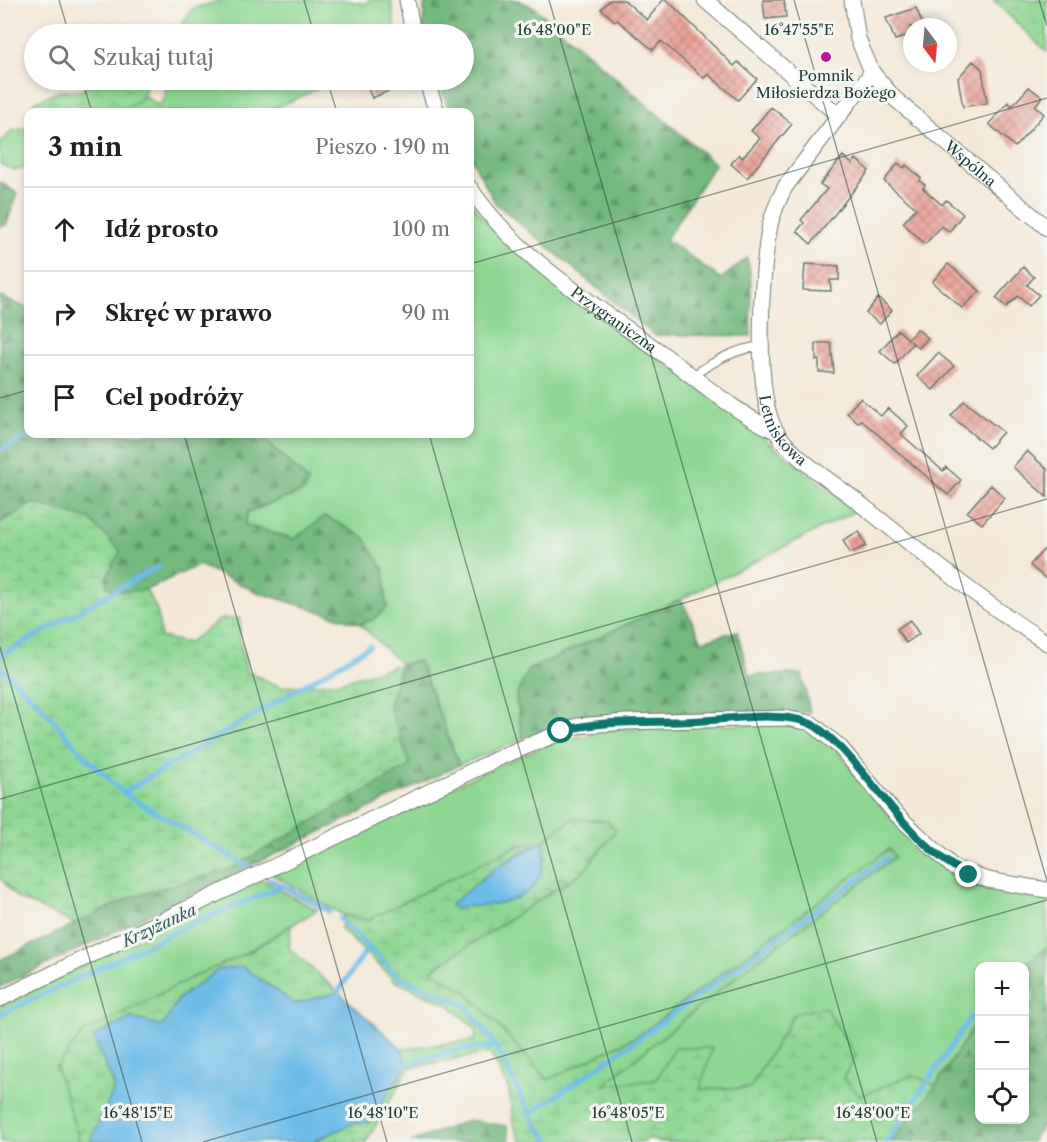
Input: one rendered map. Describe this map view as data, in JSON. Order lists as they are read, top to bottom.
{
  "streets": {
    "street": ["Wspólna", "Przygraniczna", "Letniskowa"]
  },
  "crossings": [
    ["Wspólna", "Letniskowa"],
    ["Przygraniczna", "Letniskowa"]
  ],
  "water": ["Krzyżanka"],
  "places": ["Pomnik Miłosierdza Bożego"],
  "north": "bottom",
  "page": {
    "search": "Szukaj tutaj",
    "heading": ["3 min", "Pieszo · 190 m"],
    "list": [
      ["Idź prosto", "100 m"],
      ["Skręć w prawo", "90 m"],
      "Cel podróży"
    ],
    "map_buttons": ["+", "−"]
  },
  "coordinates": [
    "16°48'00\"E",
    "16°47'55\"E",
    "16°48'15\"E",
    "16°48'10\"E",
    "16°48'05\"E"
  ]
}
